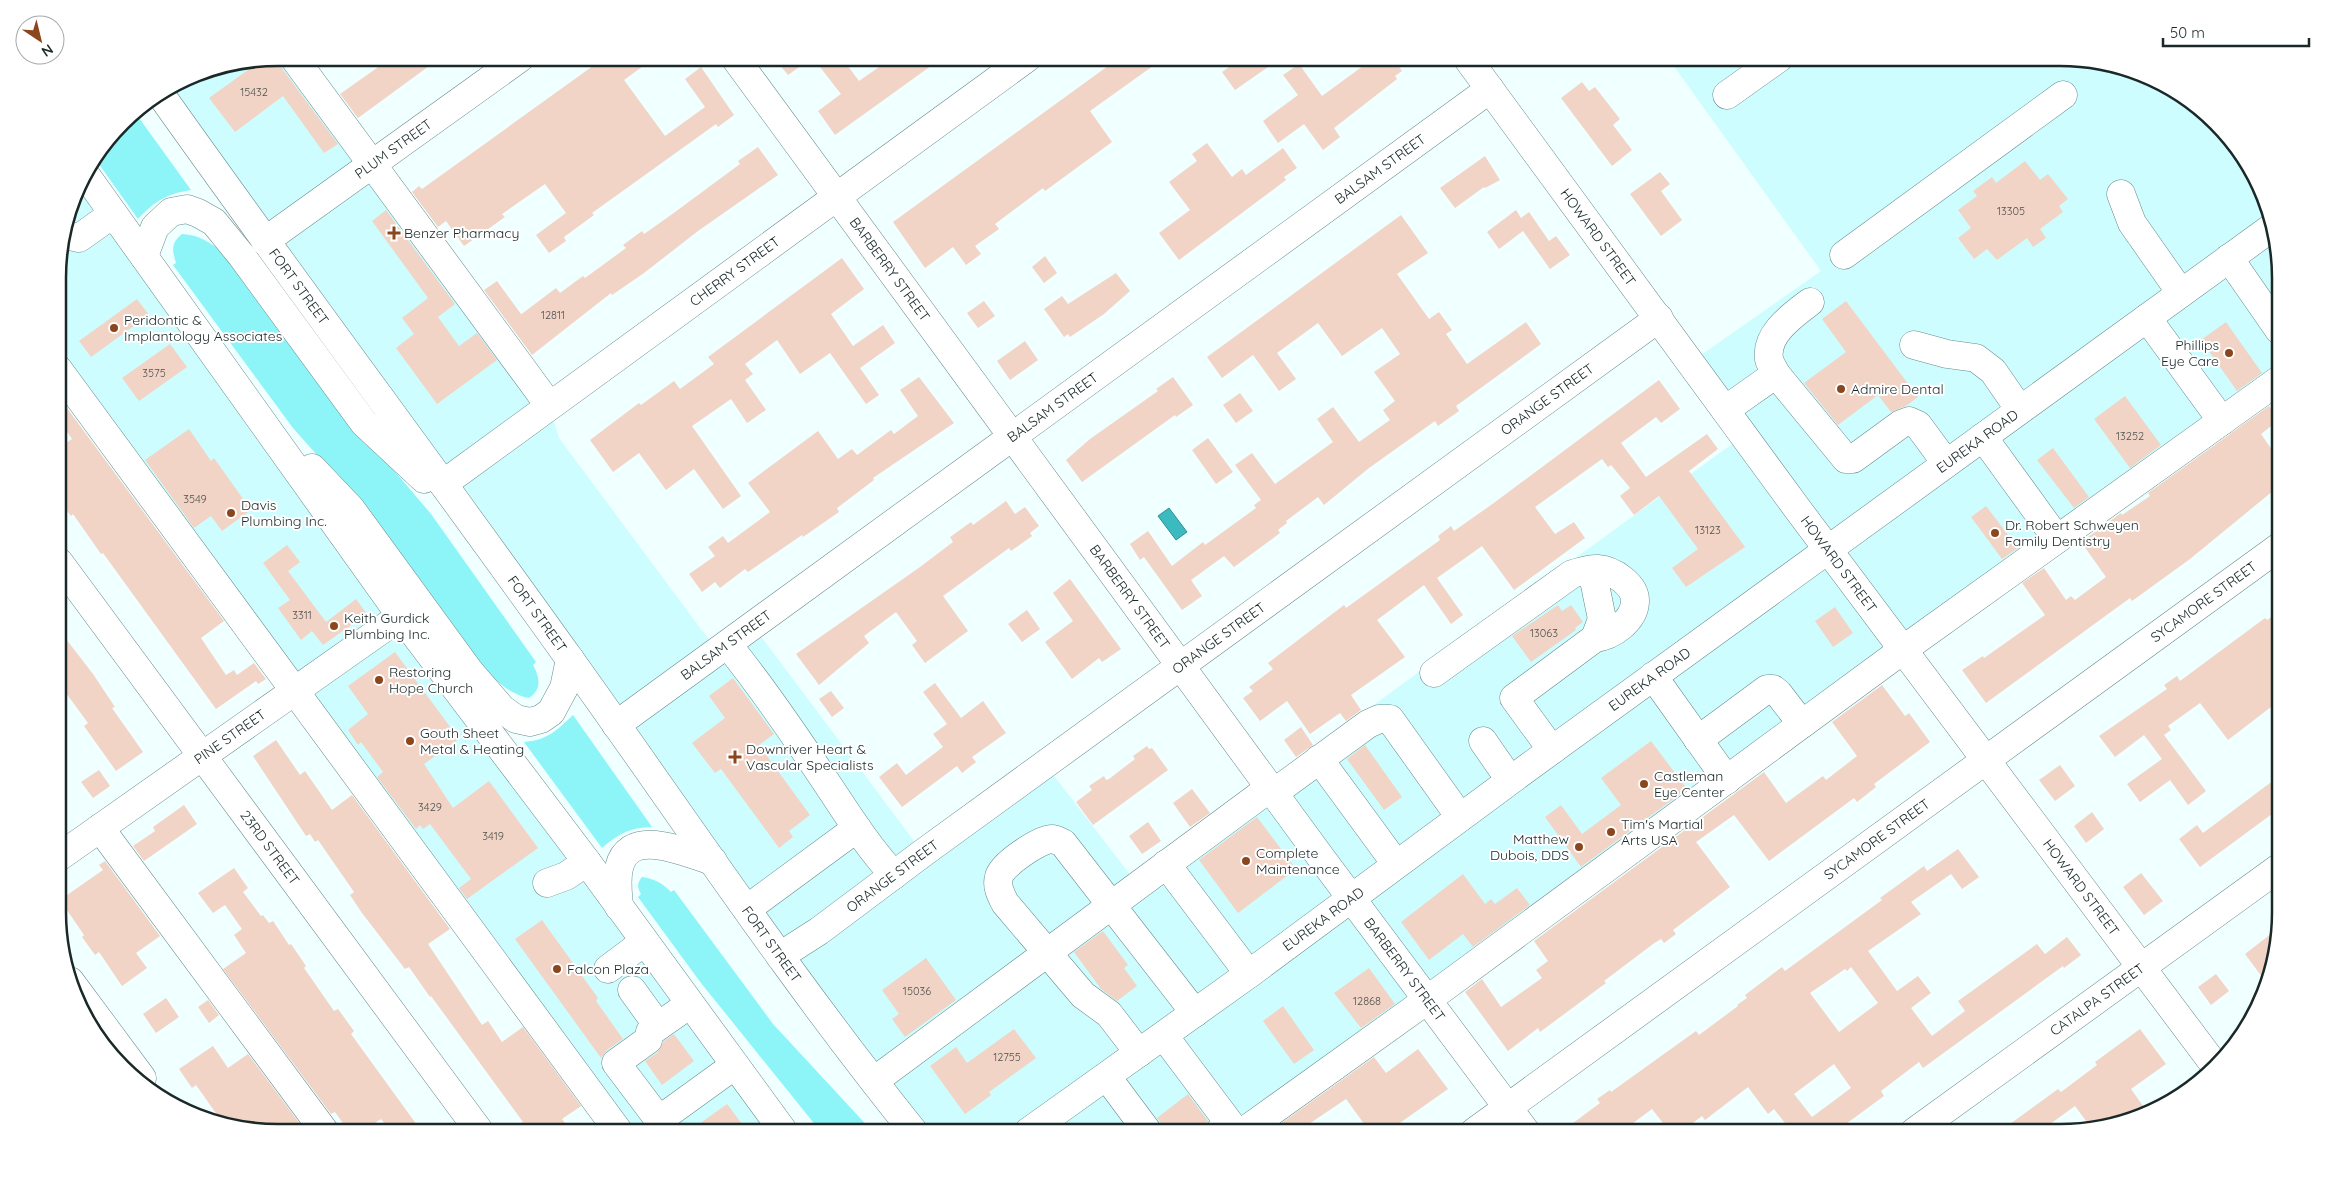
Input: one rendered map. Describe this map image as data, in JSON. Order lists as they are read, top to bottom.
{
  "streets": {
    "street": [
      "PLUM STREET",
      "BALSAM STREET",
      "HOWARD STREET",
      "BARBERRY STREET",
      "CHERRY STREET",
      "FORT STREET",
      "ORANGE STREET",
      "EUREKA ROAD",
      "SYCAMORE STREET",
      "PINE STREET",
      "23RD STREET",
      "CATALPA STREET"
    ]
  },
  "crossings": [
    ["PLUM STREET", "FORT STREET"],
    ["BALSAM STREET", "HOWARD STREET"],
    ["BALSAM STREET", "BARBERRY STREET"],
    ["BALSAM STREET", "FORT STREET"],
    ["HOWARD STREET", "ORANGE STREET"],
    ["HOWARD STREET", "EUREKA ROAD"],
    ["HOWARD STREET", "SYCAMORE STREET"],
    ["HOWARD STREET", "CATALPA STREET"],
    ["BARBERRY STREET", "CHERRY STREET"],
    ["BARBERRY STREET", "ORANGE STREET"],
    ["BARBERRY STREET", "EUREKA ROAD"],
    ["BARBERRY STREET", "SYCAMORE STREET"],
    ["CHERRY STREET", "FORT STREET"],
    ["FORT STREET", "ORANGE STREET"],
    ["PINE STREET", "23RD STREET"]
  ],
  "places": {
    "health": ["Benzer Pharmacy", "Downriver Heart & Vascular Specialists"],
    "other": [
      "Peridontic & Implantology Associates",
      "Phillips Eye Care",
      "Admire Dental",
      "Davis Plumbing Inc.",
      "Dr. Robert Schweyen Family Dentistry",
      "Keith Gurdick Plumbing Inc.",
      "Restoring Hope Church",
      "Gouth Sheet Metal & Heating",
      "Castleman Eye Center",
      "Tim's Martial Arts USA",
      "Matthew Dubois, DDS",
      "Complete Maintenance",
      "Falcon Plaza"
    ]
  },
  "house_numbers": [
    "15432",
    "13305",
    "12811",
    "3575",
    "13252",
    "3549",
    "13123",
    "3311",
    "13063",
    "3429",
    "3419",
    "15036",
    "12868",
    "12755"
  ],
  "scale_bar": "50 m",
  "north": "bottom right"
}
